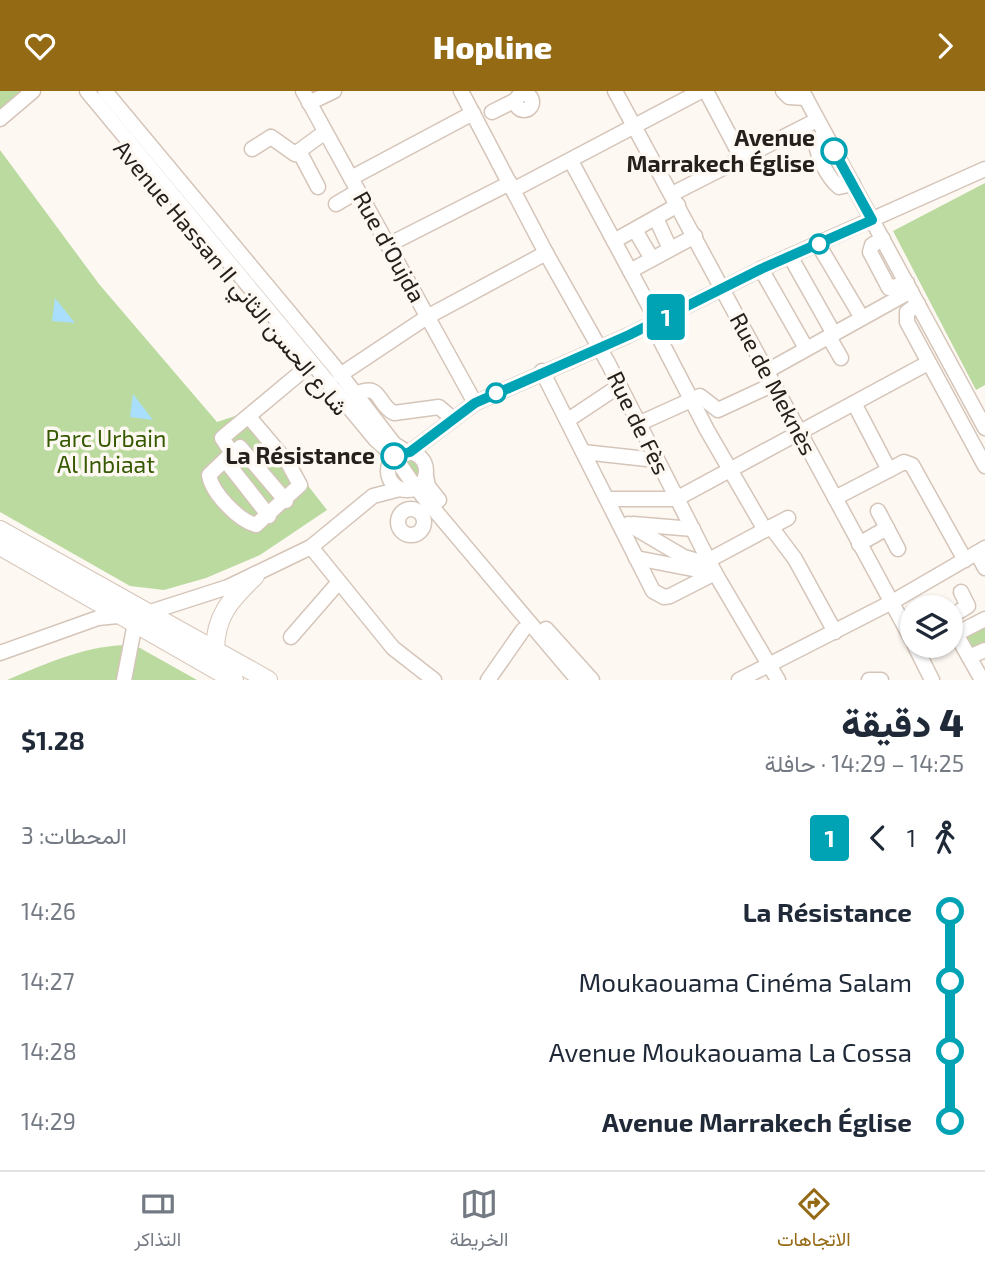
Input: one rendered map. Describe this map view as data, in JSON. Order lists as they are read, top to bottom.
{
  "streets": {
    "street": [
      "Rue d'Oujda",
      "Avenue Hassan II شارع الحسن الثاني",
      "Rue de Meknès",
      "Rue de Fès"
    ]
  },
  "parks": ["Parc Urbain Al Inbiaat"],
  "places": ["Avenue Marrakech Église", "La Résistance"],
  "lines": ["bus line 1"],
  "page": {
    "header": "Hopline",
    "on_map": "1",
    "heading": ["4 دقيقة", "14:25 – 14:29 · حافلة", "$1.28"],
    "legs": ["1", "1", "المحطات: 3"],
    "list": [
      {
        "name": "La Résistance",
        "value": "14:26"
      },
      {
        "name": "Moukaouama Cinéma Salam",
        "value": "14:27"
      },
      {
        "name": "Avenue Moukaouama La Cossa",
        "value": "14:28"
      },
      {
        "name": "Avenue Marrakech Église",
        "value": "14:29"
      }
    ],
    "tabs": ["الاتجاهات", "الخريطة", "التذاكر"]
  }
}
